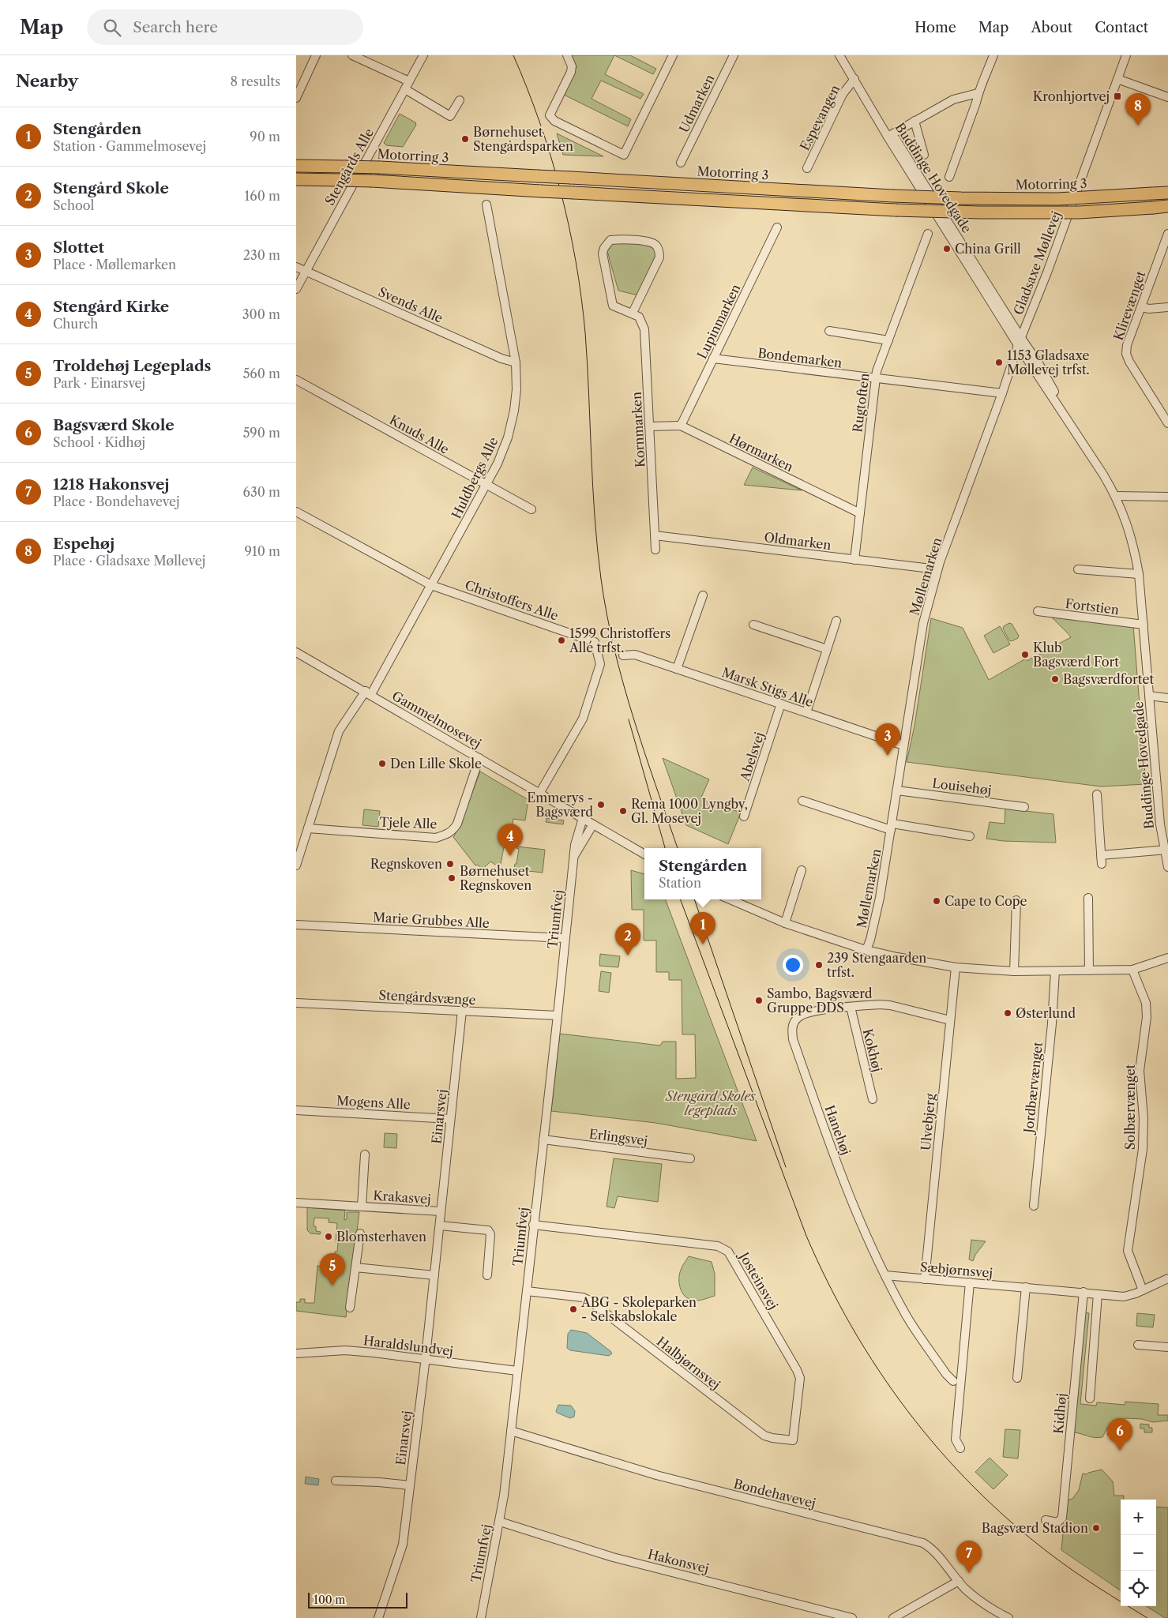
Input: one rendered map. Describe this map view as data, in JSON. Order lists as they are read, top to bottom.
{
  "streets": {
    "highway": ["Motorring 3"],
    "street": [
      "Udmarken",
      "Espevangen",
      "Stengårds Alle",
      "Buddinge Hovedgade",
      "Gladsaxe Møllevej",
      "Svends Alle",
      "Klirevænget",
      "Lupinmarken",
      "Bondemarken",
      "Rugtoften",
      "Kornmarken",
      "Knuds Alle",
      "Hørmarken",
      "Huldbergs Alle",
      "Oldmarken",
      "Møllemarken",
      "Christoffers Alle",
      "Fortstien",
      "Marsk Stigs Alle",
      "Gammelmosevej",
      "Abelsvej",
      "Louisehøj",
      "Tjele Alle",
      "Triumfvej",
      "Marie Grubbes Alle",
      "Stengårdsvænge",
      "Kokhøj",
      "Jordbærvænget",
      "Mogens Alle",
      "Solbærvænget",
      "Einarsvej",
      "Ulvebjerg",
      "Hanehøj",
      "Erlingsvej",
      "Krakasvej",
      "Sæbjørnsvej",
      "Josteinsvej",
      "Haraldslundvej",
      "Halbjørnsvej",
      "Kidhøj",
      "Bondehavevej",
      "Hakonsvej"
    ]
  },
  "crossings": [
    ["Espevangen", "Buddinge Hovedgade"],
    ["Stengårds Alle", "Svends Alle"],
    ["Buddinge Hovedgade", "Gladsaxe Møllevej"],
    ["Buddinge Hovedgade", "Møllemarken"],
    ["Buddinge Hovedgade", "Fortstien"],
    ["Gladsaxe Møllevej", "Møllemarken"],
    ["Svends Alle", "Huldbergs Alle"],
    ["Lupinmarken", "Bondemarken"],
    ["Lupinmarken", "Hørmarken"],
    ["Bondemarken", "Rugtoften"],
    ["Bondemarken", "Møllemarken"],
    ["Rugtoften", "Hørmarken"],
    ["Rugtoften", "Oldmarken"],
    ["Kornmarken", "Hørmarken"],
    ["Kornmarken", "Oldmarken"],
    ["Knuds Alle", "Huldbergs Alle"],
    ["Huldbergs Alle", "Christoffers Alle"],
    ["Huldbergs Alle", "Gammelmosevej"],
    ["Huldbergs Alle", "Tjele Alle"],
    ["Oldmarken", "Møllemarken"],
    ["Møllemarken", "Marsk Stigs Alle"],
    ["Møllemarken", "Louisehøj"],
    ["Christoffers Alle", "Gammelmosevej"],
    ["Marsk Stigs Alle", "Abelsvej"],
    ["Gammelmosevej", "Tjele Alle"],
    ["Gammelmosevej", "Triumfvej"],
    ["Triumfvej", "Marie Grubbes Alle"],
    ["Triumfvej", "Stengårdsvænge"],
    ["Triumfvej", "Erlingsvej"],
    ["Triumfvej", "Josteinsvej"],
    ["Triumfvej", "Haraldslundvej"],
    ["Triumfvej", "Halbjørnsvej"],
    ["Triumfvej", "Bondehavevej"],
    ["Triumfvej", "Hakonsvej"],
    ["Stengårdsvænge", "Einarsvej"],
    ["Kokhøj", "Hanehøj"],
    ["Mogens Alle", "Einarsvej"],
    ["Solbærvænget", "Sæbjørnsvej"],
    ["Einarsvej", "Krakasvej"],
    ["Einarsvej", "Haraldslundvej"],
    ["Ulvebjerg", "Hanehøj"],
    ["Ulvebjerg", "Sæbjørnsvej"],
    ["Hanehøj", "Sæbjørnsvej"],
    ["Sæbjørnsvej", "Kidhøj"],
    ["Josteinsvej", "Halbjørnsvej"]
  ],
  "parks": ["Stengård Skoles legeplads"],
  "places": {
    "transit": ["Kronhjortvej"],
    "other": [
      "Børnehuset Stengårdsparken",
      "China Grill",
      "1153 Gladsaxe Møllevej trfst.",
      "1599 Christoffers Allé trfst.",
      "Klub Bagsværd Fort",
      "Bagsværdfortet",
      "Den Lille Skole",
      "Emmerys - Bagsværd",
      "Rema 1000 Lyngby, Gl. Mosevej",
      "Regnskoven",
      "Børnehuset Regnskoven",
      "Cape to Cope",
      "239 Stengaarden trfst.",
      "Sambo, Bagsværd Gruppe DDS",
      "Østerlund",
      "Blomsterhaven",
      "ABG - Skoleparken - Selskabslokale",
      "Bagsværd Stadion"
    ]
  },
  "scale_bar": "100 m",
  "page": {
    "header": "Map",
    "search": "Search here",
    "nav": [
      "Home",
      "Map",
      "About",
      "Contact"
    ],
    "heading": ["Nearby", "8 results"],
    "pins": [
      "8",
      "3",
      "4",
      "1",
      "2",
      "5",
      "6",
      "7"
    ],
    "list": [
      {
        "mark": "1",
        "name": "Stengården",
        "note": "Station · Gammelmosevej",
        "value": "90 m"
      },
      {
        "mark": "2",
        "name": "Stengård Skole",
        "note": "School",
        "value": "160 m"
      },
      {
        "mark": "3",
        "name": "Slottet",
        "note": "Place · Møllemarken",
        "value": "230 m"
      },
      {
        "mark": "4",
        "name": "Stengård Kirke",
        "note": "Church",
        "value": "300 m"
      },
      {
        "mark": "5",
        "name": "Troldehøj Legeplads",
        "note": "Park · Einarsvej",
        "value": "560 m"
      },
      {
        "mark": "6",
        "name": "Bagsværd Skole",
        "note": "School · Kidhøj",
        "value": "590 m"
      },
      {
        "mark": "7",
        "name": "1218 Hakonsvej",
        "note": "Place · Bondehavevej",
        "value": "630 m"
      },
      {
        "mark": "8",
        "name": "Espehøj",
        "note": "Place · Gladsaxe Møllevej",
        "value": "910 m"
      }
    ],
    "popup": ["Stengården", "Station"],
    "map_buttons": ["+", "−"],
    "scale": "100 m"
  }
}
